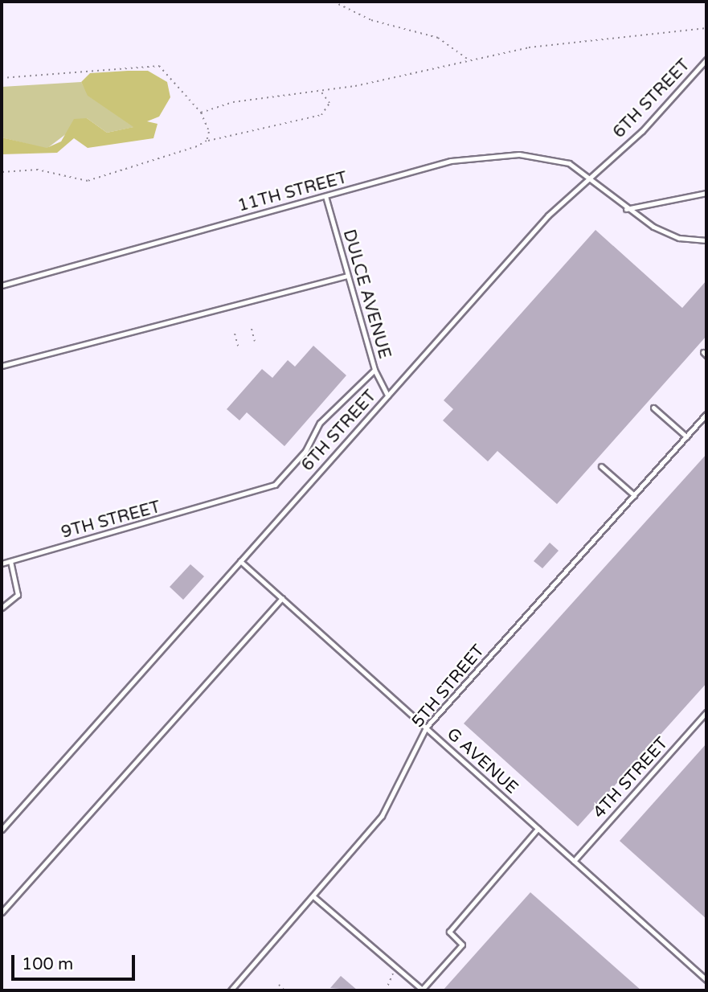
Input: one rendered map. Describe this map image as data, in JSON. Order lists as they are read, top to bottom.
{
  "streets": {
    "lane": [
      "6TH STREET",
      "11TH STREET",
      "DULCE AVENUE",
      "9TH STREET",
      "5TH STREET",
      "G AVENUE",
      "4TH STREET"
    ]
  },
  "crossings": [
    ["6TH STREET", "11TH STREET"],
    ["6TH STREET", "DULCE AVENUE"],
    ["6TH STREET", "G AVENUE"],
    ["11TH STREET", "DULCE AVENUE"],
    ["DULCE AVENUE", "9TH STREET"],
    ["5TH STREET", "G AVENUE"],
    ["G AVENUE", "4TH STREET"]
  ],
  "scale_bar": "100 m"
}
